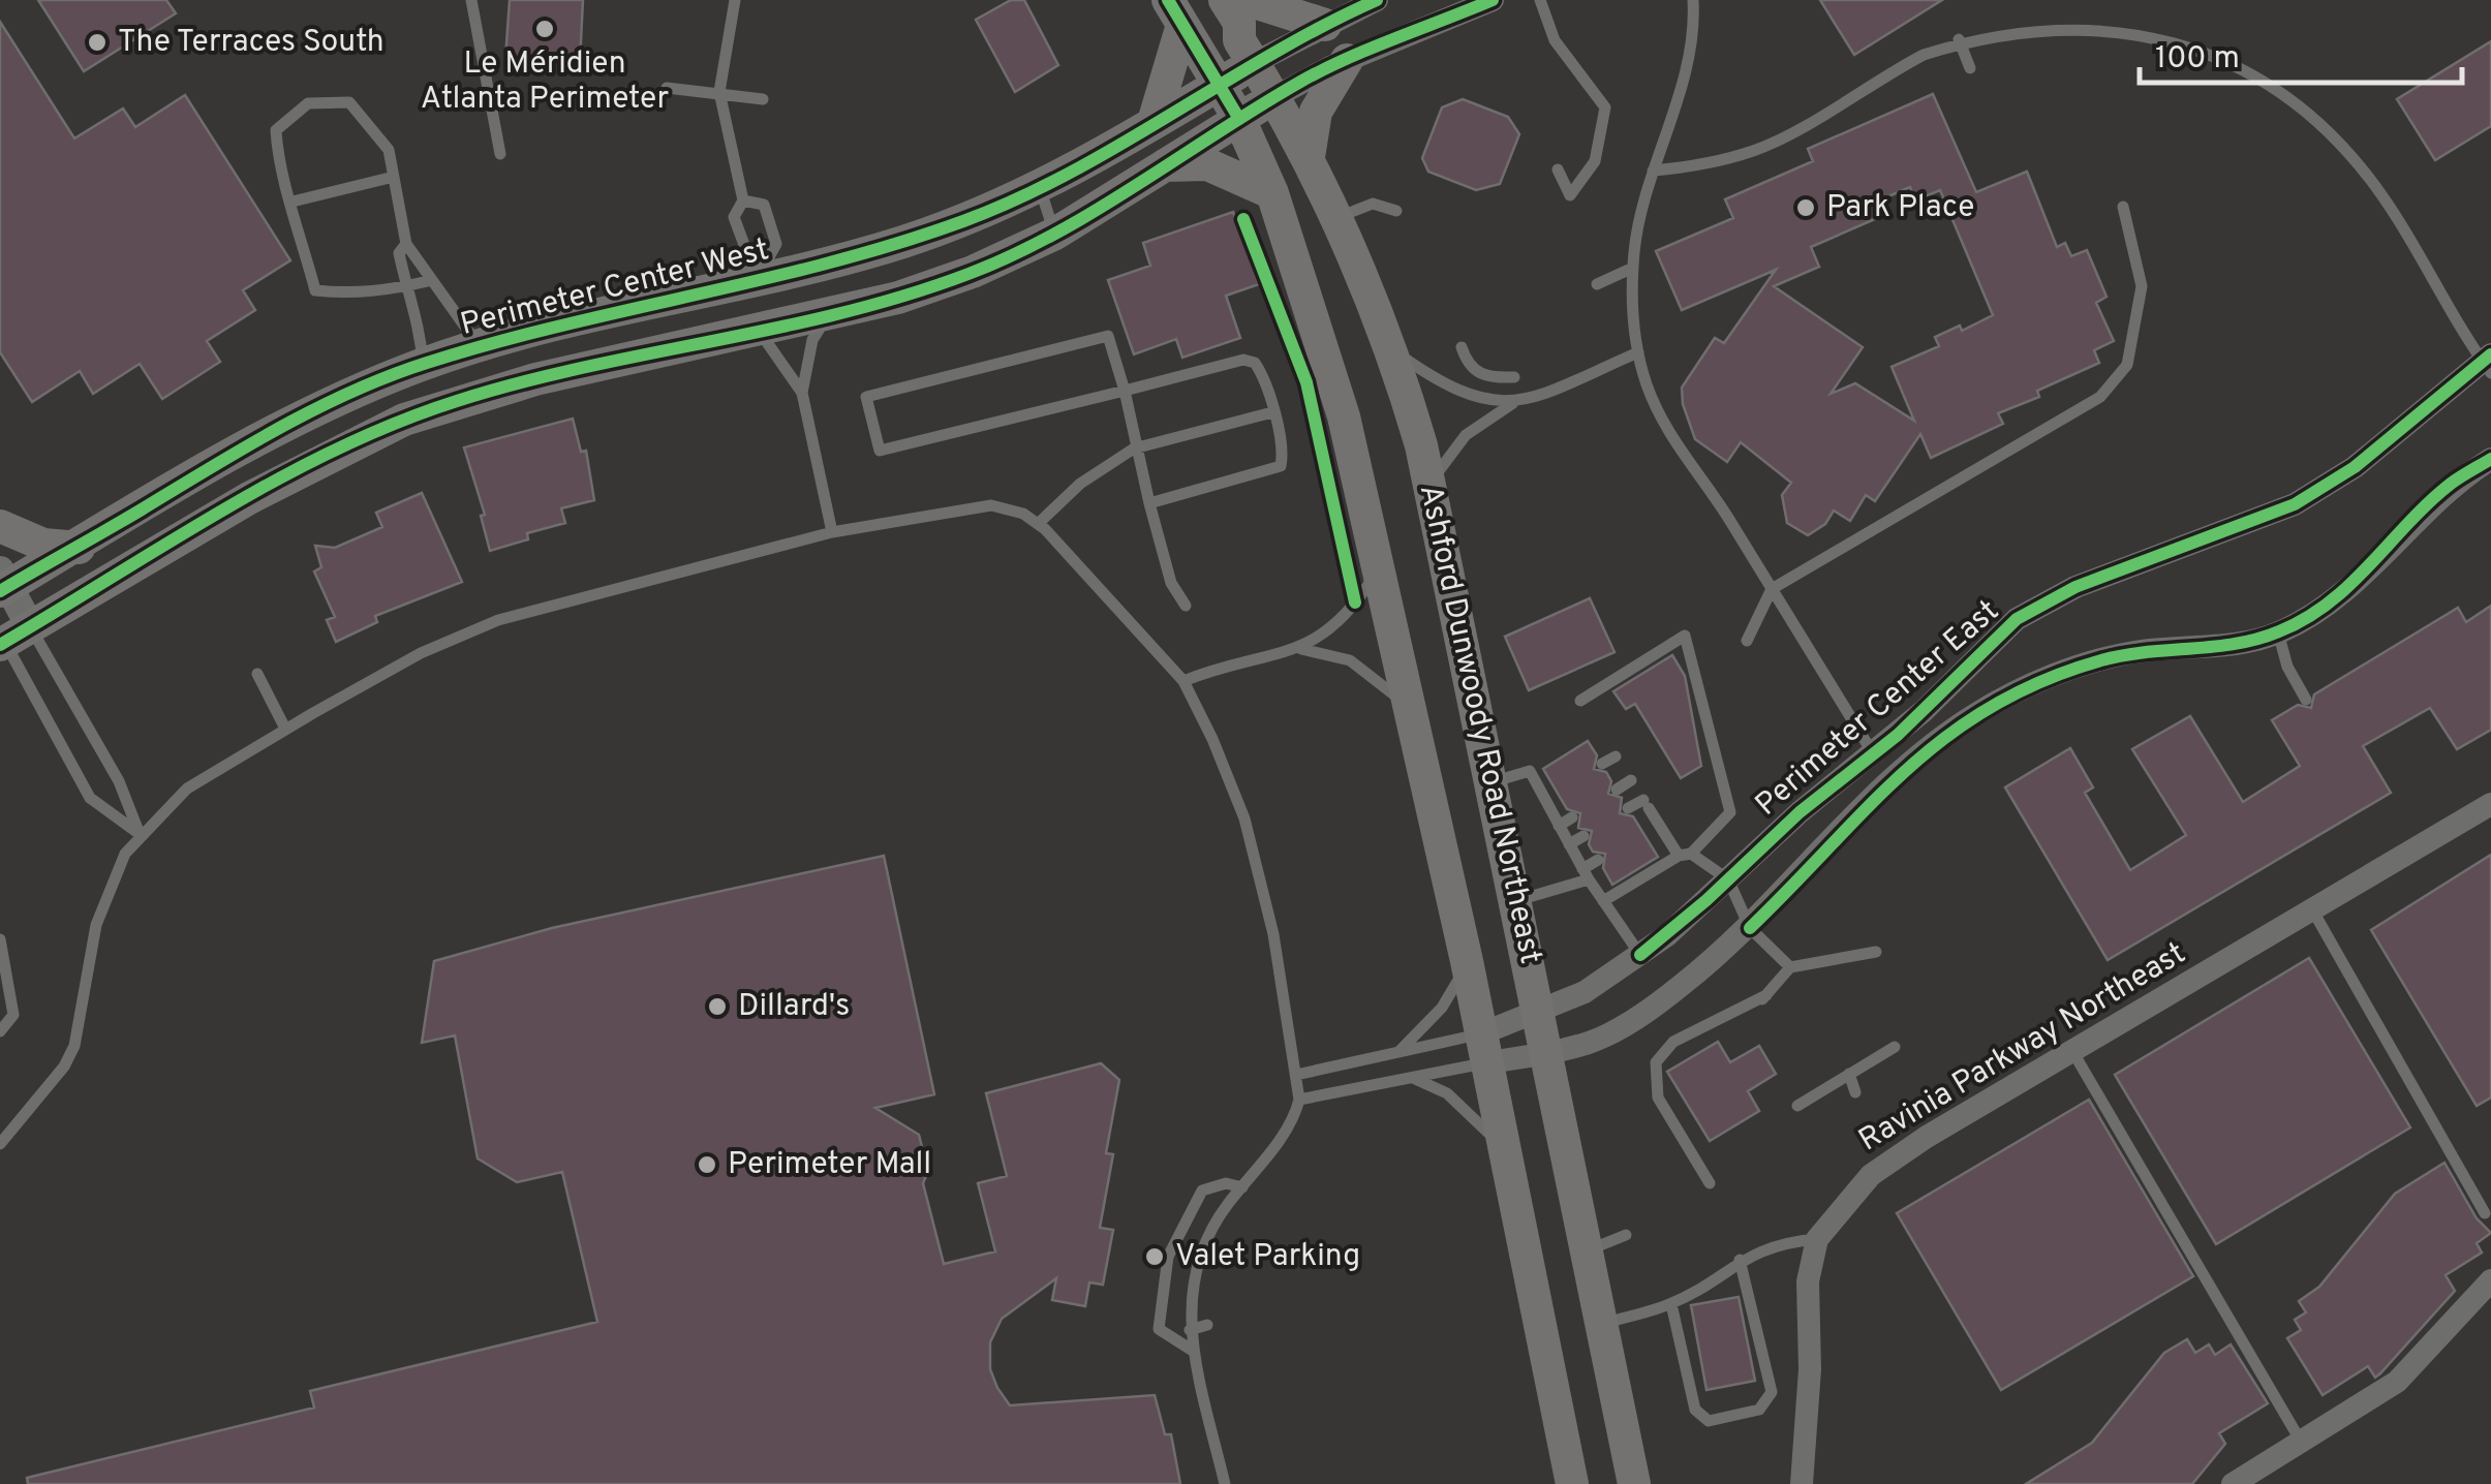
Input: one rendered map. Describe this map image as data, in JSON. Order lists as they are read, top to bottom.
{
  "streets": {
    "main road": ["Perimeter Center West", "Ashford Dunwoody Road Northeast"],
    "street": ["Perimeter Center East", "Ravinia Parkway Northeast"]
  },
  "crossings": [
    ["Perimeter Center West", "Ashford Dunwoody Road Northeast"],
    ["Perimeter Center East", "Ashford Dunwoody Road Northeast"]
  ],
  "places": [
    "Le Méridien Atlanta Perimeter",
    "The Terraces South",
    "Park Place",
    "Dillard's",
    "Perimeter Mall",
    "Valet Parking"
  ],
  "scale_bar": "100 m"
}
